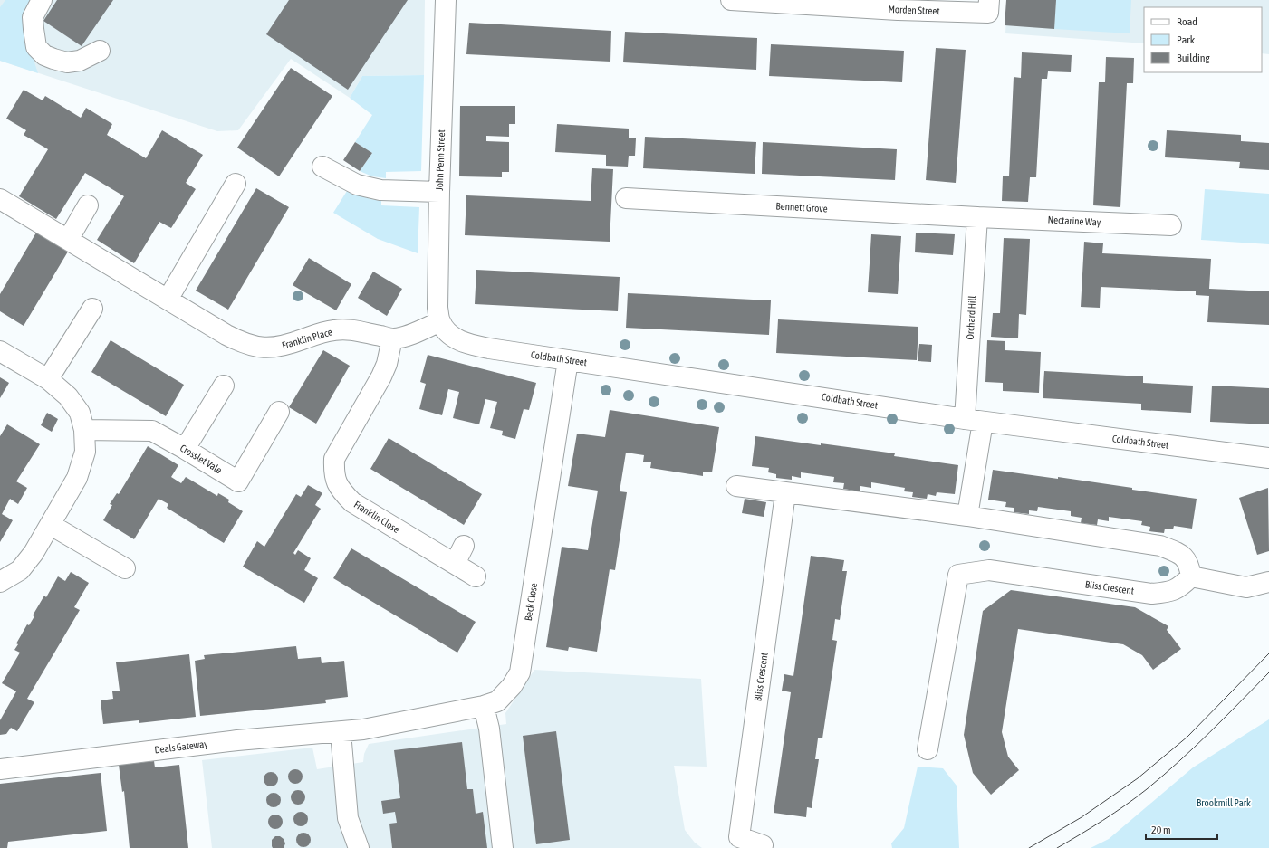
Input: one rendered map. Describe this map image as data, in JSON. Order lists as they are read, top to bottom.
{
  "streets": {
    "street": [
      "Morden Street",
      "John Penn Street",
      "Bennett Grove",
      "Nectarine Way",
      "Orchard Hill",
      "Franklin Place",
      "Coldbath Street",
      "Crosslet Vale",
      "Franklin Close",
      "Bliss Crescent",
      "Beck Close",
      "Deals Gateway"
    ]
  },
  "crossings": [
    ["John Penn Street", "Franklin Place"],
    ["John Penn Street", "Coldbath Street"],
    ["Bennett Grove", "Nectarine Way"],
    ["Bennett Grove", "Orchard Hill"],
    ["Nectarine Way", "Orchard Hill"],
    ["Orchard Hill", "Coldbath Street"],
    ["Franklin Place", "Coldbath Street"],
    ["Franklin Place", "Franklin Close"],
    ["Coldbath Street", "Beck Close"],
    ["Beck Close", "Deals Gateway"]
  ],
  "parks": ["Brookmill Park"],
  "legend": ["Road", "Park", "Building"],
  "scale_bar": "20 m"
}
